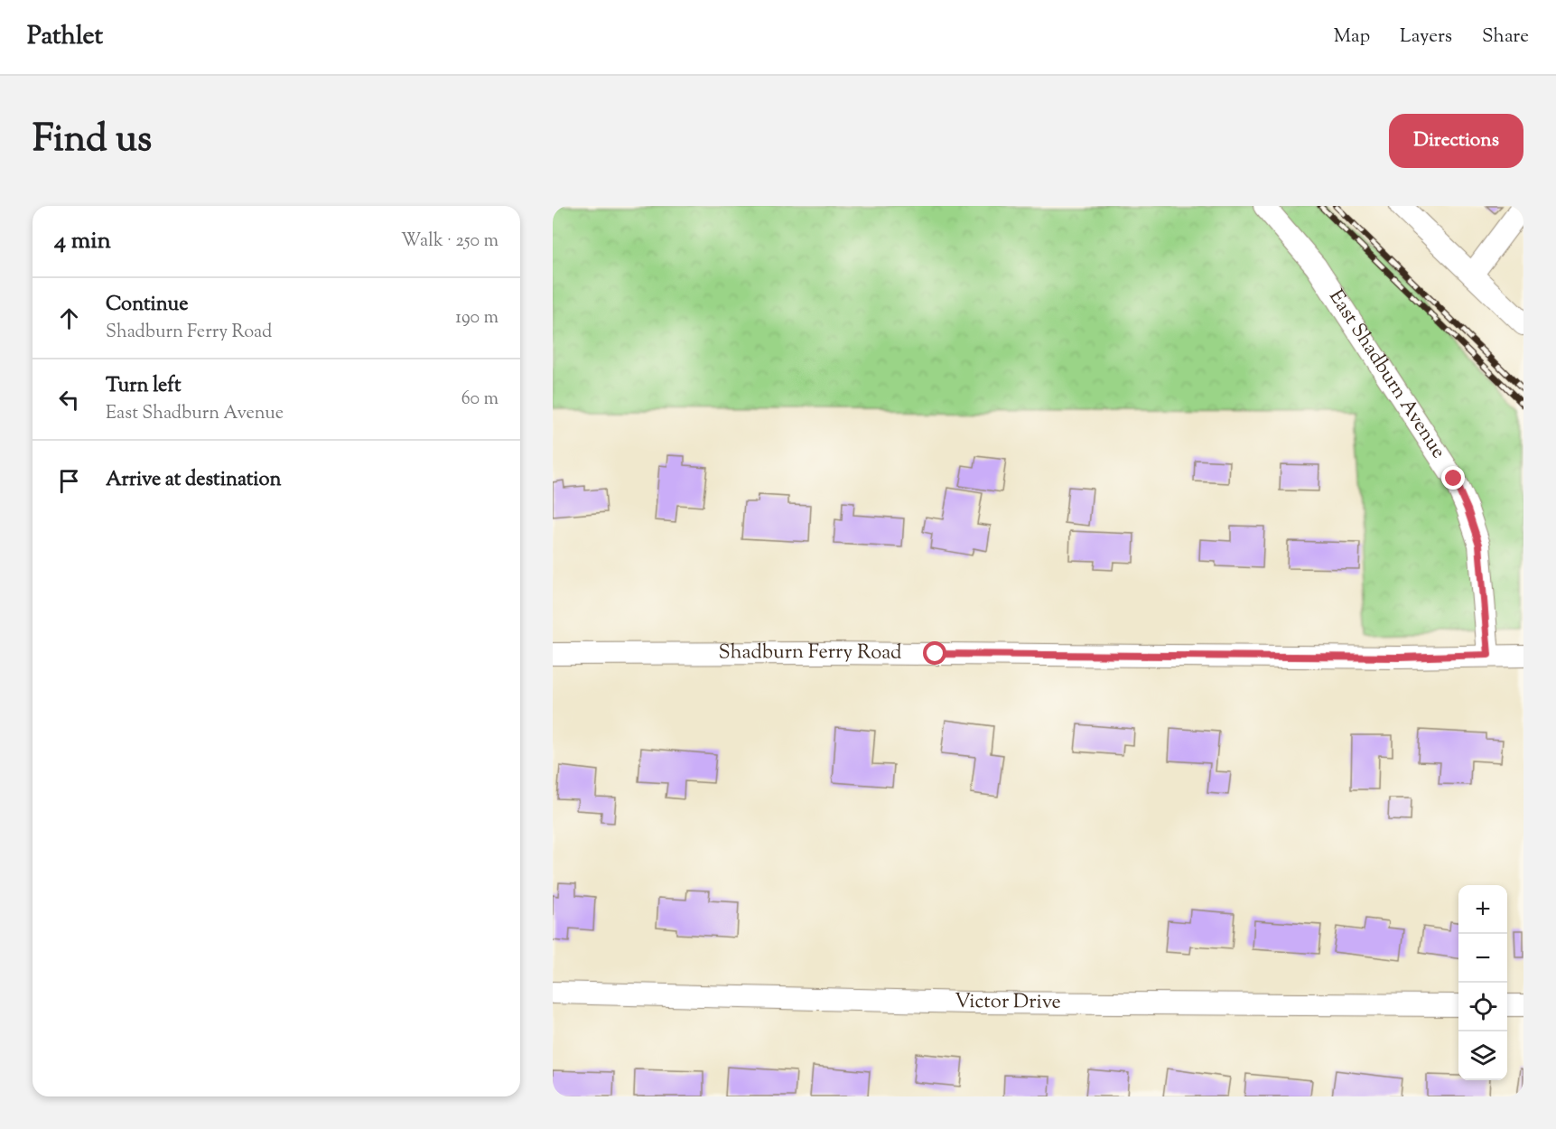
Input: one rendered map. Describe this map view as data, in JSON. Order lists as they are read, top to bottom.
{
  "streets": {
    "street": ["East Shadburn Avenue", "Shadburn Ferry Road", "Victor Drive"]
  },
  "crossings": [
    ["East Shadburn Avenue", "Shadburn Ferry Road"]
  ],
  "page": {
    "header": "Pathlet",
    "nav": ["Map", "Layers", "Share"],
    "title": "Find us",
    "buttons": "Directions",
    "heading": ["4 min", "Walk · 250 m"],
    "list": [
      ["Continue", "Shadburn Ferry Road", "190 m"],
      ["Turn left", "East Shadburn Avenue", "60 m"],
      "Arrive at destination"
    ],
    "map_buttons": ["+", "−"]
  }
}
